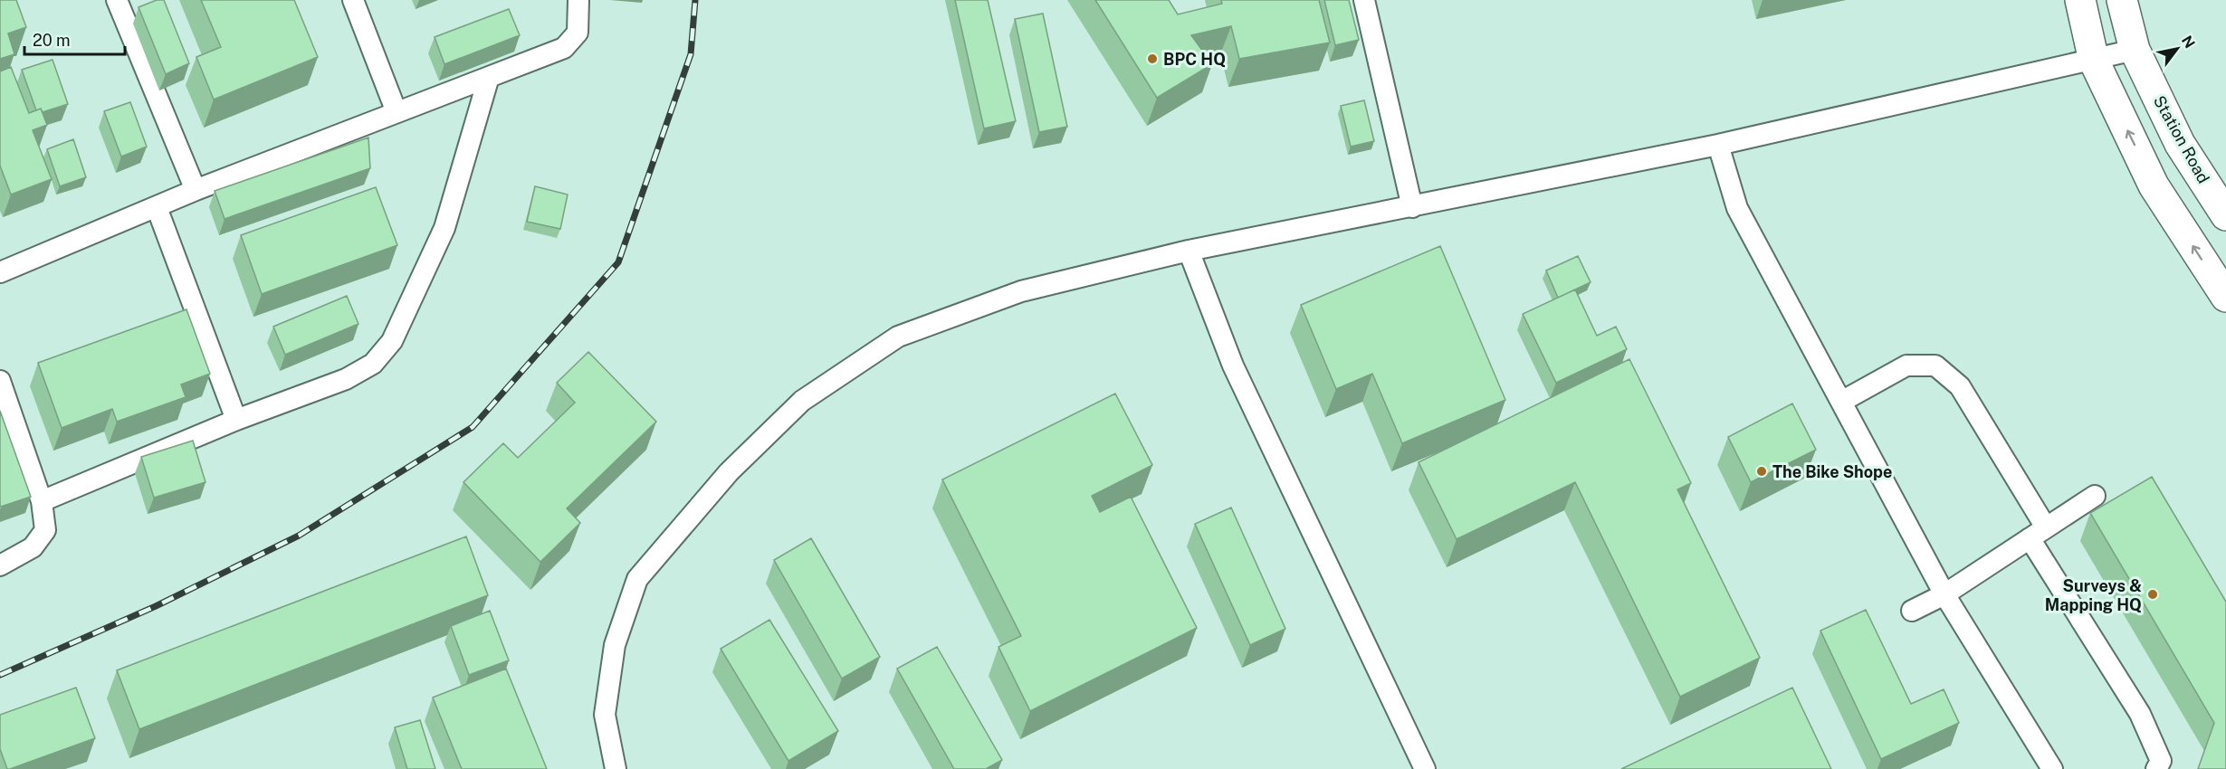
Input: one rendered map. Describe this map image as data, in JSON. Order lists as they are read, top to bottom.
{
  "streets": {
    "street": ["Station Road"]
  },
  "places": ["BPC HQ", "The Bike Shope", "Surveys & Mapping HQ"],
  "scale_bar": "20 m",
  "north": "top right"
}
